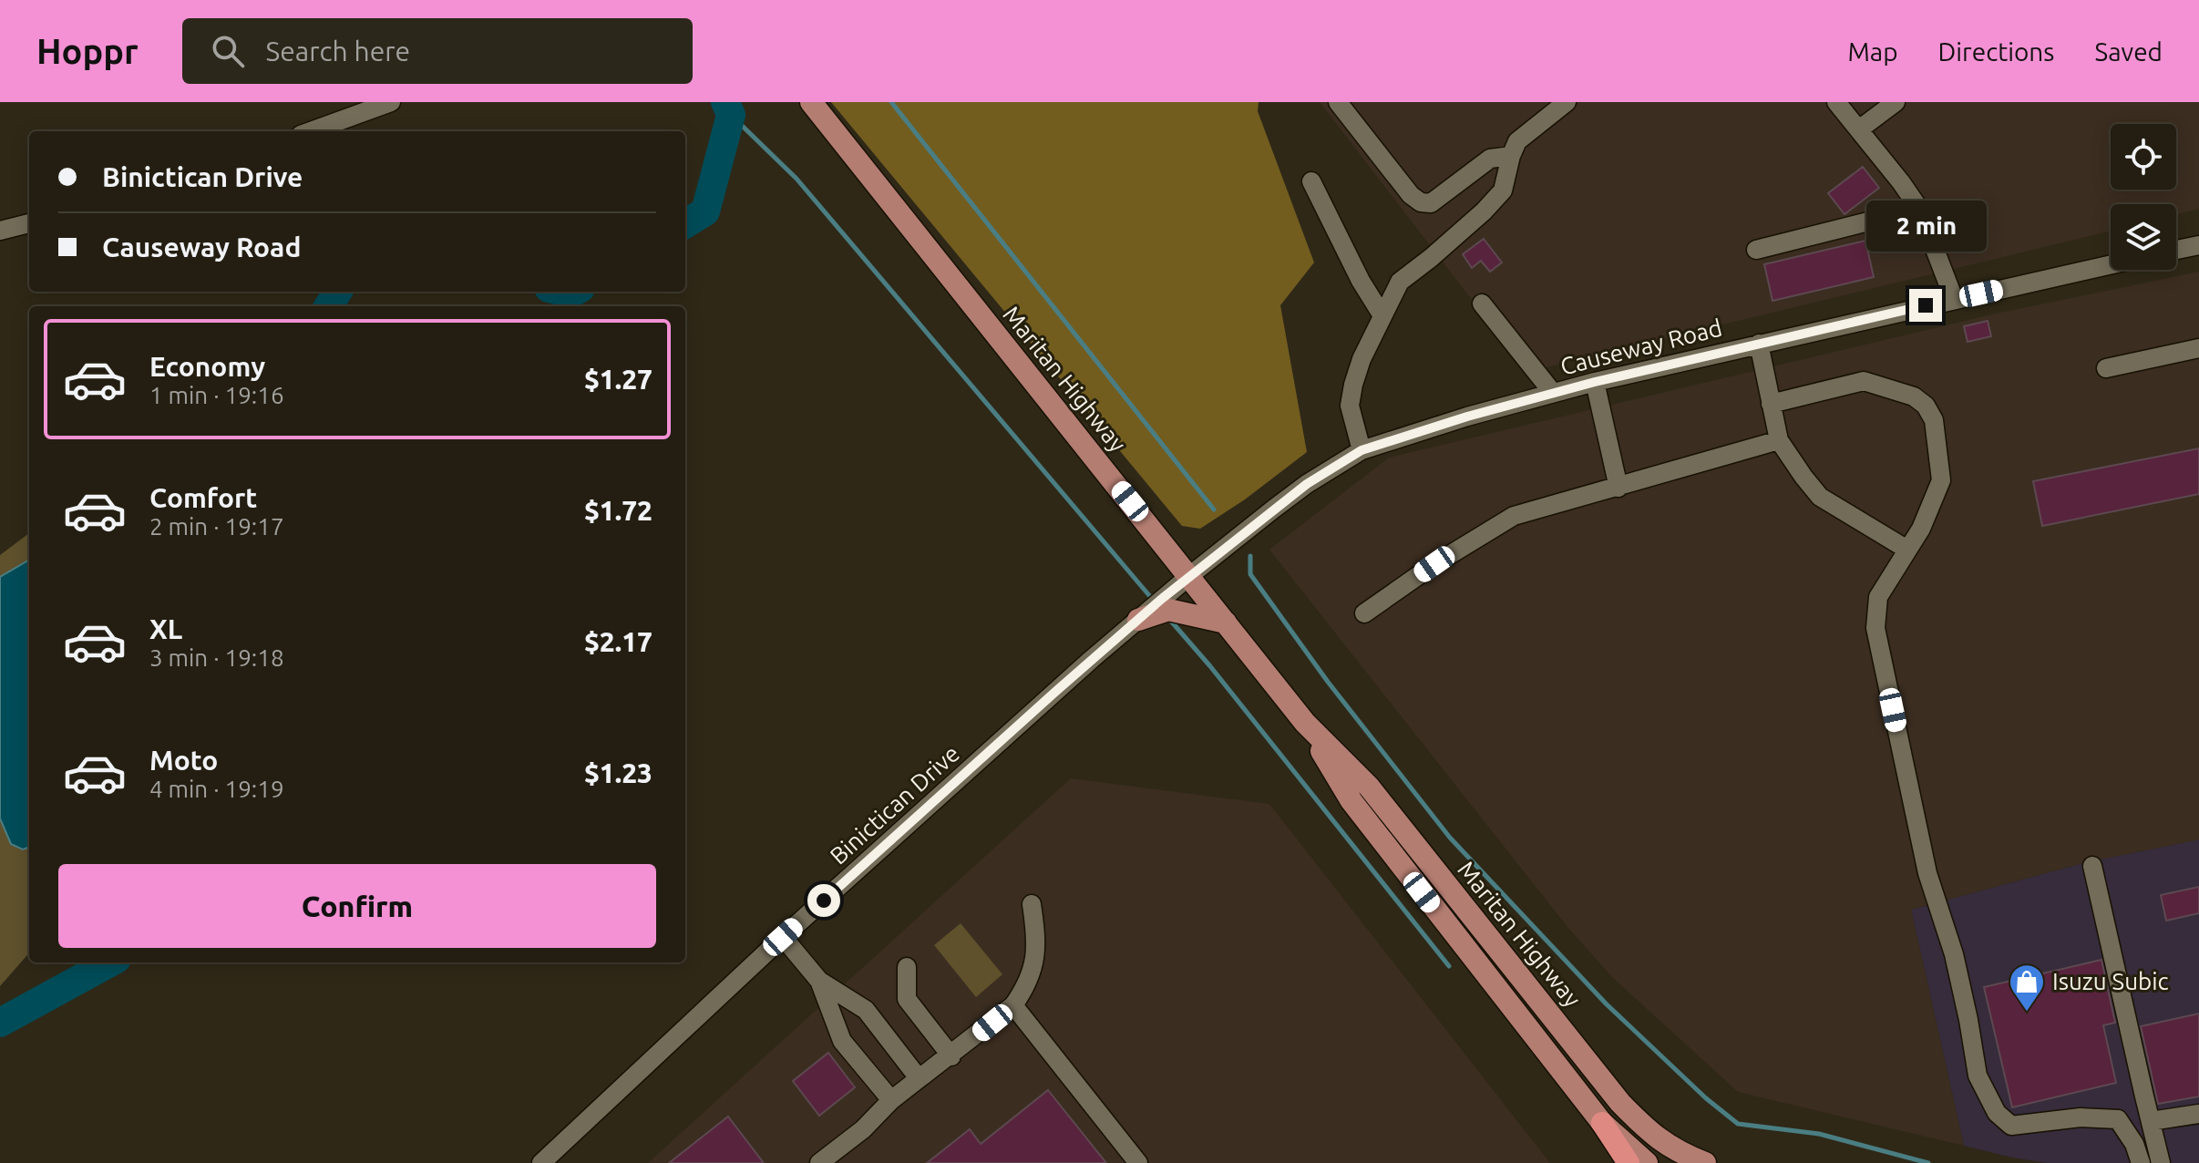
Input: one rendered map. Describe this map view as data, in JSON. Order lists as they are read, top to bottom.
{
  "streets": {
    "main road": ["Maritan Highway"],
    "street": ["Causeway Road", "Binictican Drive"]
  },
  "crossings": [
    ["Causeway Road", "Maritan Highway"],
    ["Causeway Road", "Binictican Drive"],
    ["Maritan Highway", "Binictican Drive"]
  ],
  "places": {
    "shop": ["Isuzu Subic"]
  },
  "page": {
    "header": "Hoppr",
    "search": "Search here",
    "nav": ["Map", "Directions", "Saved"],
    "banner": ["Binictican Drive", "Causeway Road"],
    "bubble": "2 min",
    "list": [
      {
        "name": "Economy",
        "note": "1 min · 19:16",
        "value": "$1.27"
      },
      {
        "name": "Comfort",
        "note": "2 min · 19:17",
        "value": "$1.72"
      },
      {
        "name": "XL",
        "note": "3 min · 19:18",
        "value": "$2.17"
      },
      {
        "name": "Moto",
        "note": "4 min · 19:19",
        "value": "$1.23"
      }
    ],
    "buttons": "Confirm"
  }
}
